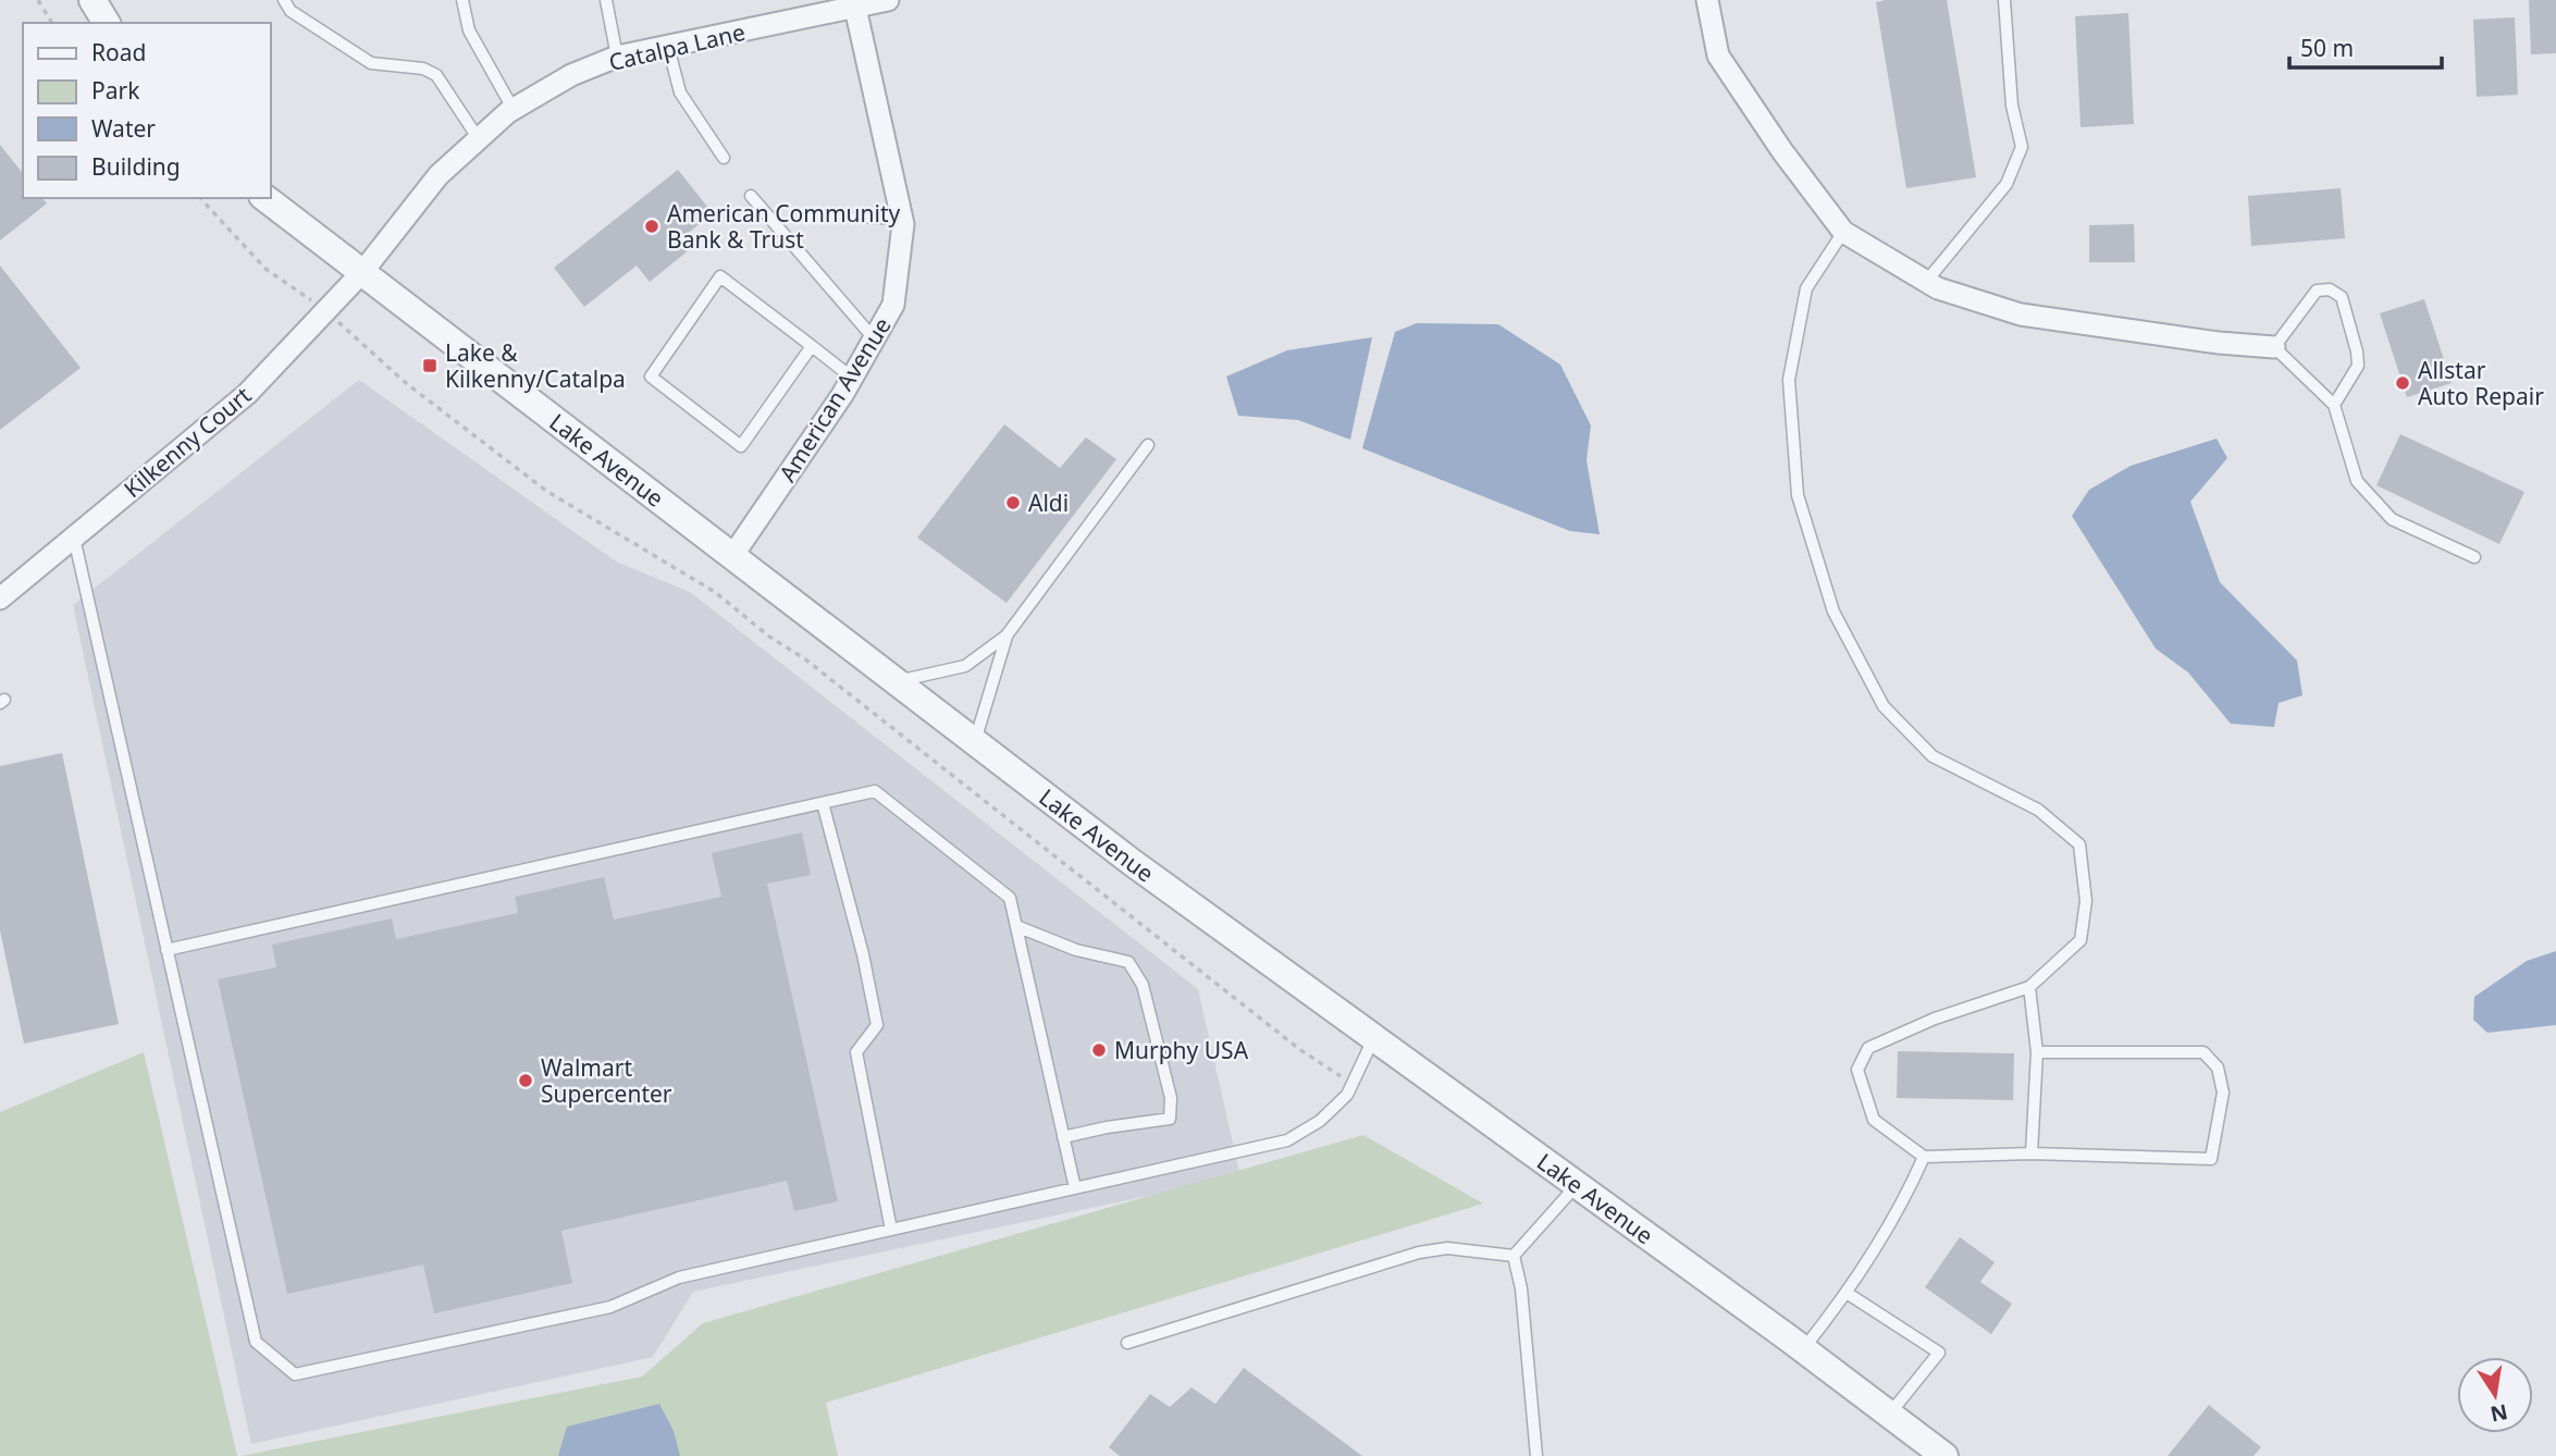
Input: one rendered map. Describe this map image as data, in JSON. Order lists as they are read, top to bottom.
{
  "streets": {
    "street": [
      "Catalpa Lane",
      "American Avenue",
      "Kilkenny Court",
      "Lake Avenue"
    ]
  },
  "crossings": [
    ["Catalpa Lane", "American Avenue"],
    ["Catalpa Lane", "Kilkenny Court"],
    ["Catalpa Lane", "Lake Avenue"],
    ["American Avenue", "Lake Avenue"],
    ["Kilkenny Court", "Lake Avenue"]
  ],
  "places": {
    "other": [
      "American Community Bank & Trust",
      "Allstar Auto Repair",
      "Aldi",
      "Murphy USA",
      "Walmart Supercenter"
    ],
    "transit": ["Lake & Kilkenny/Catalpa"]
  },
  "legend": [
    "Road",
    "Park",
    "Water",
    "Building"
  ],
  "scale_bar": "50 m",
  "north": "bottom"
}
